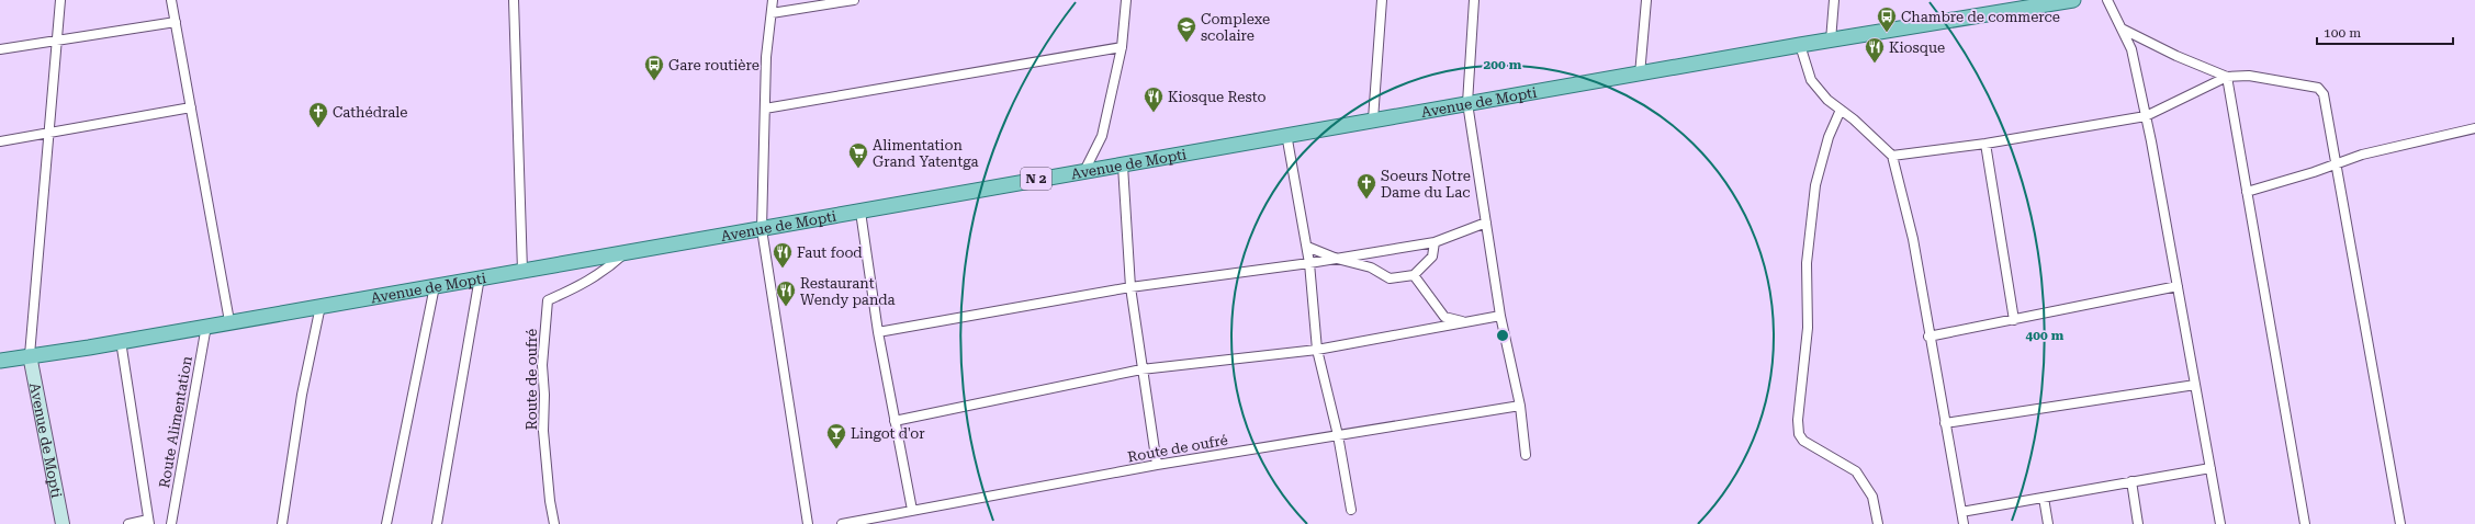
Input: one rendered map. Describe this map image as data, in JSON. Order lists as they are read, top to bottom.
{
  "streets": {
    "main road": ["Avenue de Mopti", "N 2"],
    "street": ["Route de oufré", "Route Alimentation"]
  },
  "crossings": [
    ["Avenue de Mopti", "Route de oufré"],
    ["Avenue de Mopti", "Route Alimentation"]
  ],
  "places": {
    "bus stop": ["Chambre de commerce", "Gare routière"],
    "school or university": ["Complexe scolaire"],
    "restaurant": [
      "Kiosque",
      "Kiosque Resto",
      "Faut food",
      "Restaurant Wendy panda"
    ],
    "church": ["Cathédrale", "Soeurs Notre Dame du Lac"],
    "supermarket": ["Alimentation Grand Yatentga"],
    "bar": ["Lingot d'or"]
  },
  "scale_bar": "100 m",
  "rings": ["200 m", "400 m"]
}
